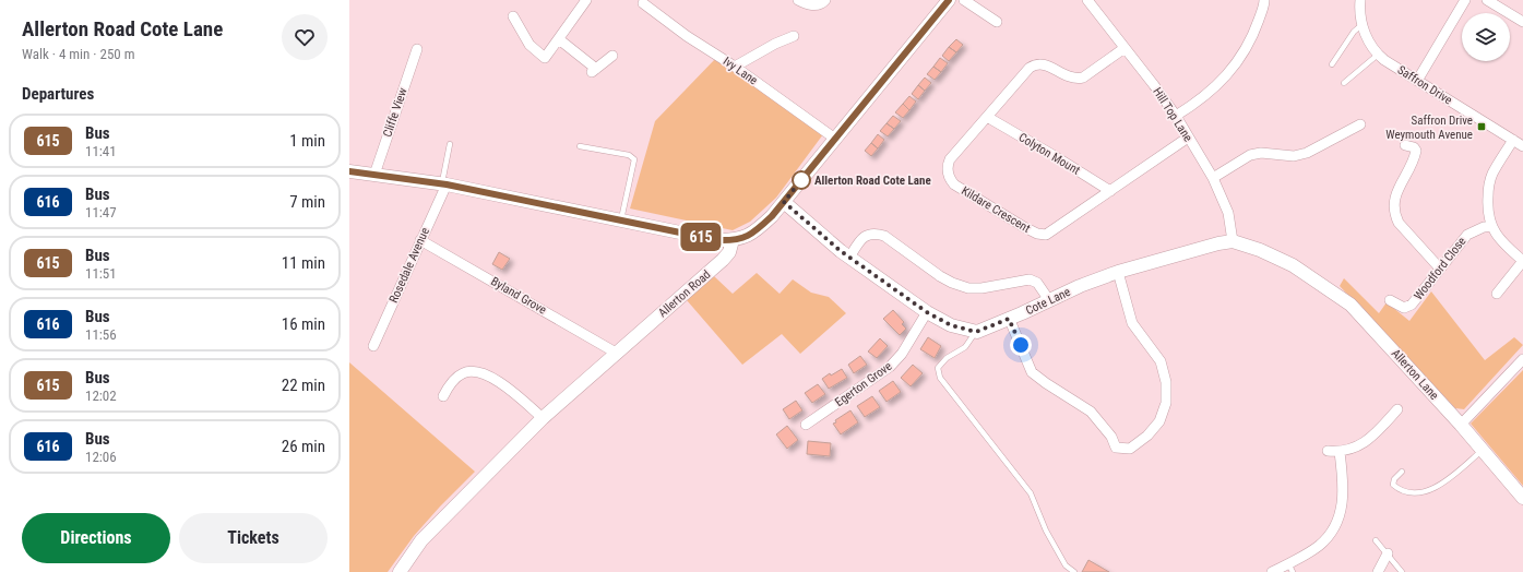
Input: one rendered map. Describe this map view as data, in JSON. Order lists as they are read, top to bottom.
{
  "streets": {
    "street": [
      "Ivy Lane",
      "Saffron Drive",
      "Cliffe View",
      "Hill Top Lane",
      "Colyton Mount",
      "Kildare Crescent",
      "Rosedale Avenue",
      "Woodford Close",
      "Allerton Road",
      "Byland Grove",
      "Cote Lane",
      "Allerton Lane",
      "Egerton Grove"
    ]
  },
  "crossings": [
    ["Hill Top Lane", "Kildare Crescent"],
    ["Hill Top Lane", "Cote Lane"],
    ["Colyton Mount", "Kildare Crescent"],
    ["Rosedale Avenue", "Byland Grove"],
    ["Allerton Road", "Byland Grove"],
    ["Cote Lane", "Allerton Lane"]
  ],
  "places": {
    "transit": ["Saffron Drive Weymouth Avenue"],
    "other": ["Allerton Road Cote Lane"]
  },
  "lines": ["bus line 615"],
  "page": {
    "heading": [
      ["Allerton Road Cote Lane", "Walk · 4 min · 250 m"],
      "Departures"
    ],
    "on_map": "615",
    "list": [
      {
        "mark": "615",
        "name": "Bus",
        "note": "11:41",
        "value": "1 min"
      },
      {
        "mark": "616",
        "name": "Bus",
        "note": "11:47",
        "value": "7 min"
      },
      {
        "mark": "615",
        "name": "Bus",
        "note": "11:51",
        "value": "11 min"
      },
      {
        "mark": "616",
        "name": "Bus",
        "note": "11:56",
        "value": "16 min"
      },
      {
        "mark": "615",
        "name": "Bus",
        "note": "12:02",
        "value": "22 min"
      },
      {
        "mark": "616",
        "name": "Bus",
        "note": "12:06",
        "value": "26 min"
      }
    ],
    "buttons": ["Directions", "Tickets"]
  }
}
